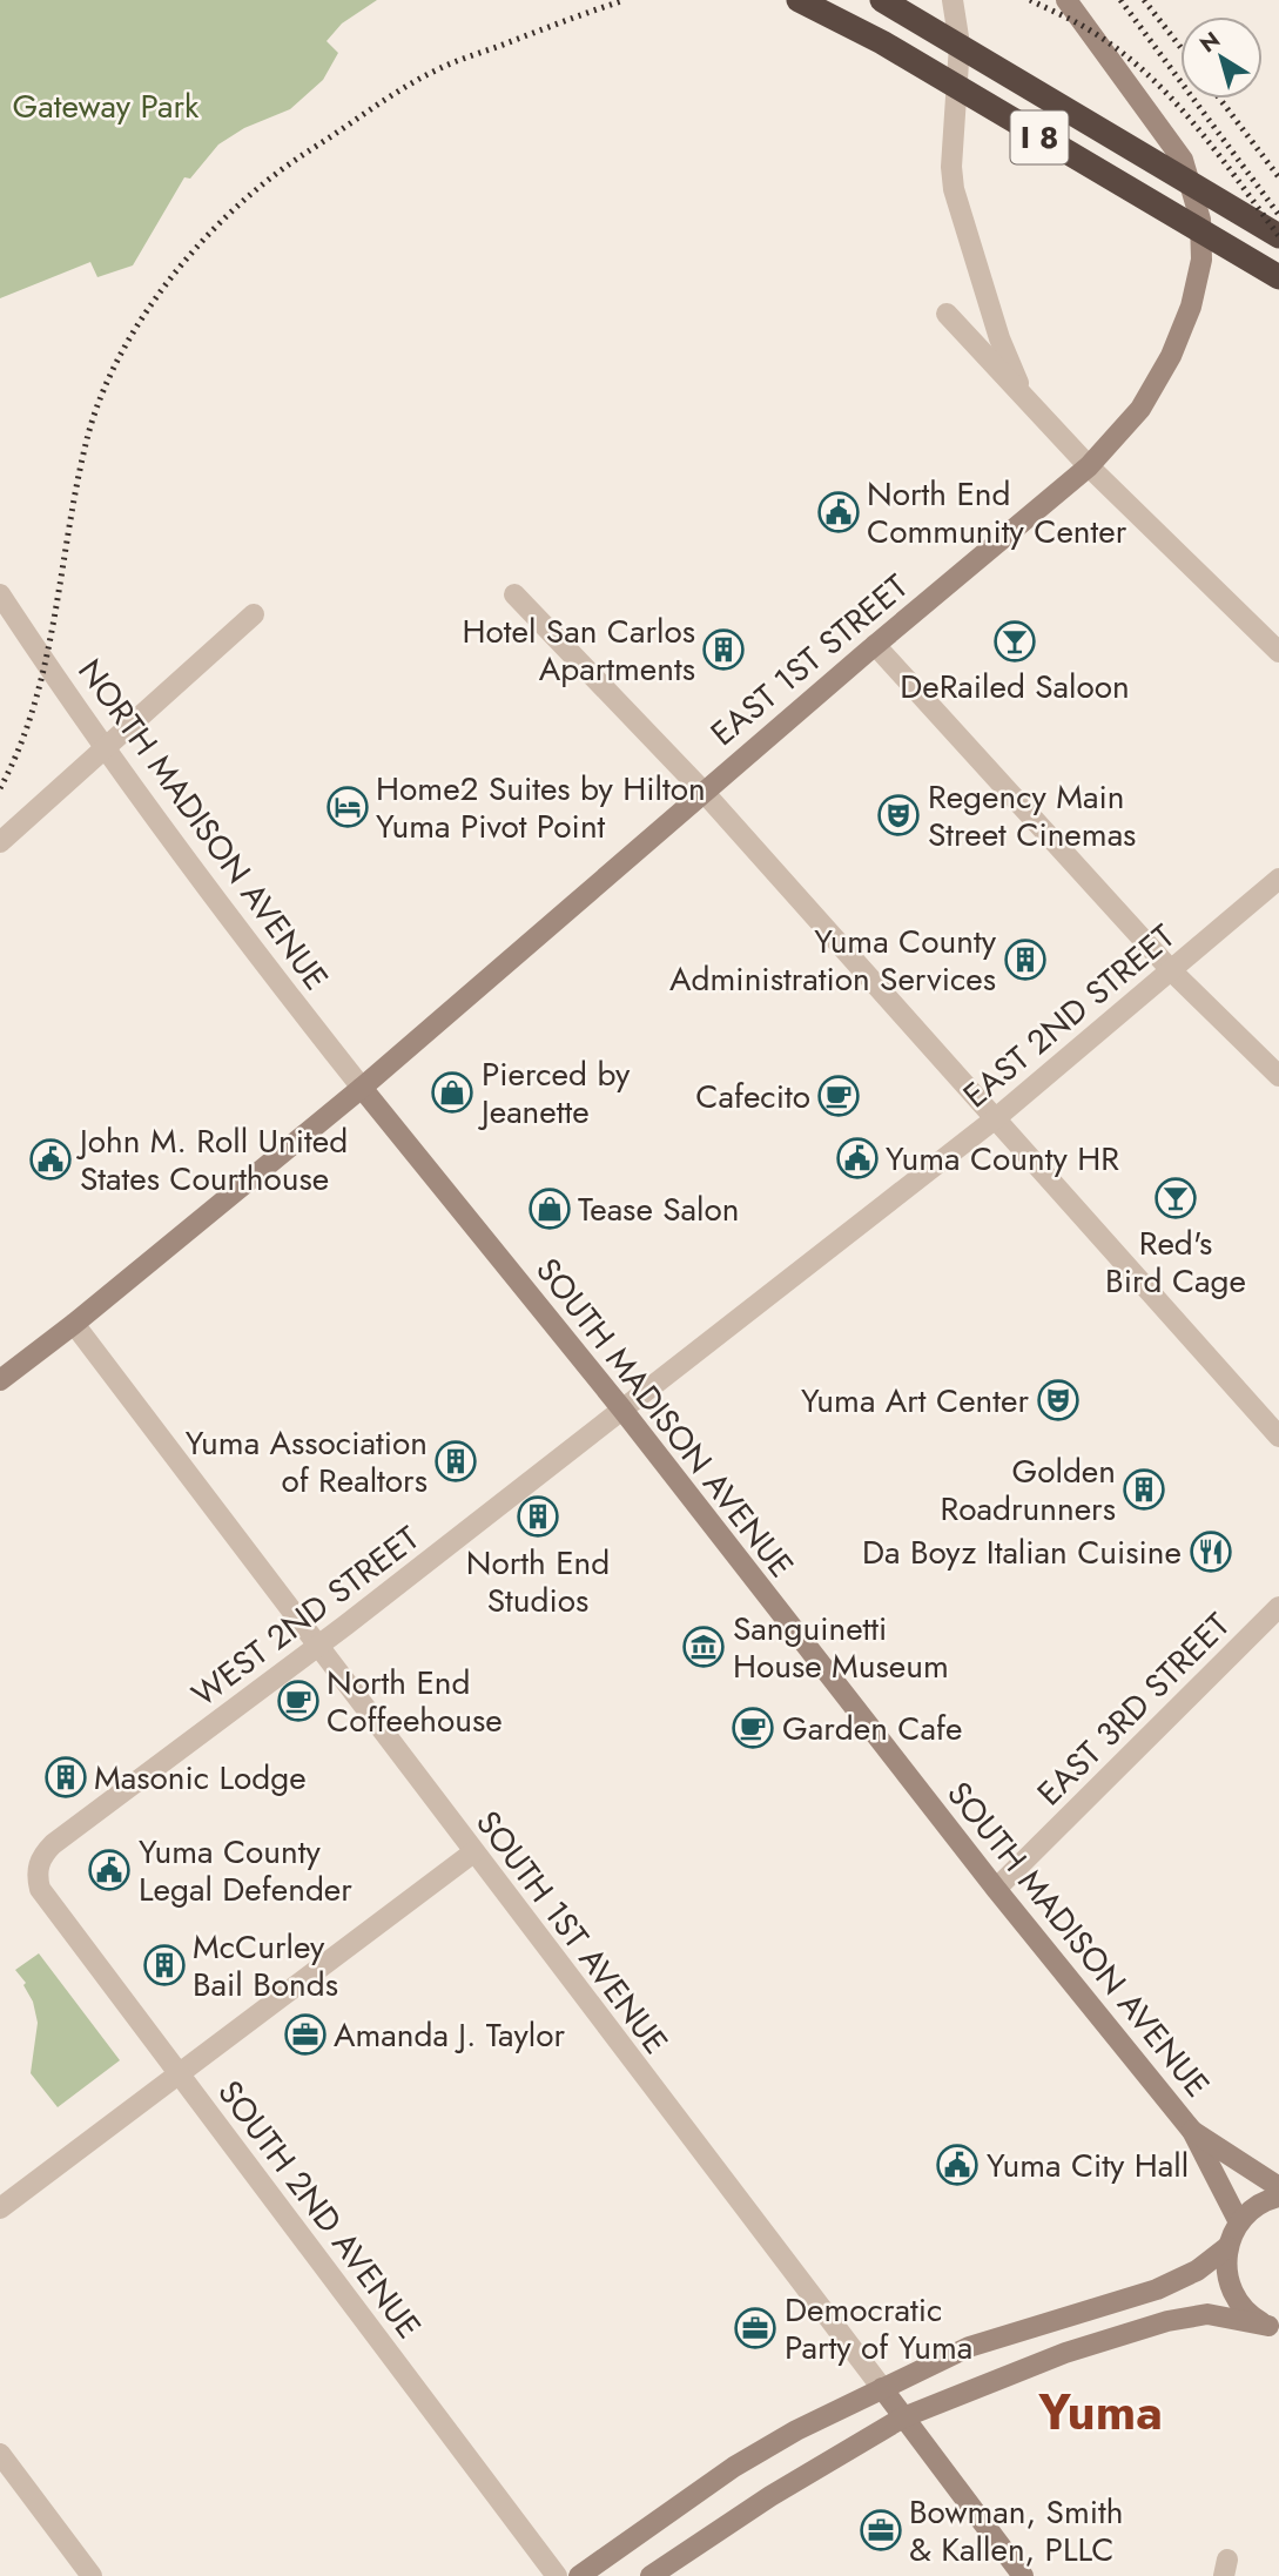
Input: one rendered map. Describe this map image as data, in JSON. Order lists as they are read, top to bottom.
{
  "streets": {
    "highway": ["I 8"],
    "street": [
      "EAST 1ST STREET",
      "NORTH MADISON AVENUE",
      "EAST 2ND STREET",
      "SOUTH MADISON AVENUE",
      "WEST 2ND STREET",
      "EAST 3RD STREET",
      "SOUTH 1ST AVENUE",
      "SOUTH 2ND AVENUE"
    ]
  },
  "crossings": [
    ["EAST 1ST STREET", "NORTH MADISON AVENUE"],
    ["EAST 1ST STREET", "SOUTH MADISON AVENUE"],
    ["EAST 1ST STREET", "SOUTH 1ST AVENUE"],
    ["NORTH MADISON AVENUE", "SOUTH MADISON AVENUE"],
    ["EAST 2ND STREET", "SOUTH MADISON AVENUE"],
    ["EAST 2ND STREET", "WEST 2ND STREET"],
    ["SOUTH MADISON AVENUE", "WEST 2ND STREET"],
    ["SOUTH MADISON AVENUE", "EAST 3RD STREET"],
    ["WEST 2ND STREET", "SOUTH 1ST AVENUE"],
    ["WEST 2ND STREET", "SOUTH 2ND AVENUE"]
  ],
  "districts": ["Yuma"],
  "parks": ["Gateway Park"],
  "places": {
    "public building": [
      "North End Community Center",
      "Yuma County HR",
      "John M. Roll United States Courthouse",
      "Yuma County Legal Defender",
      "Yuma City Hall"
    ],
    "bar": ["DeRailed Saloon", "Red's Bird Cage"],
    "building": [
      "Hotel San Carlos Apartments",
      "Yuma County Administration Services",
      "Yuma Association of Realtors",
      "Golden Roadrunners",
      "North End Studios",
      "Masonic Lodge",
      "McCurley Bail Bonds"
    ],
    "hotel": ["Home2 Suites by Hilton Yuma Pivot Point"],
    "theatre": ["Regency Main Street Cinemas", "Yuma Art Center"],
    "shop": ["Pierced by Jeanette", "Tease Salon"],
    "cafe": ["Cafecito", "North End Coffeehouse", "Garden Cafe"],
    "restaurant": ["Da Boyz Italian Cuisine"],
    "museum": ["Sanguinetti House Museum"],
    "office": ["Amanda J. Taylor", "Democratic Party of Yuma", "Bowman, Smith & Kallen, PLLC"]
  },
  "north": "top left"
}
